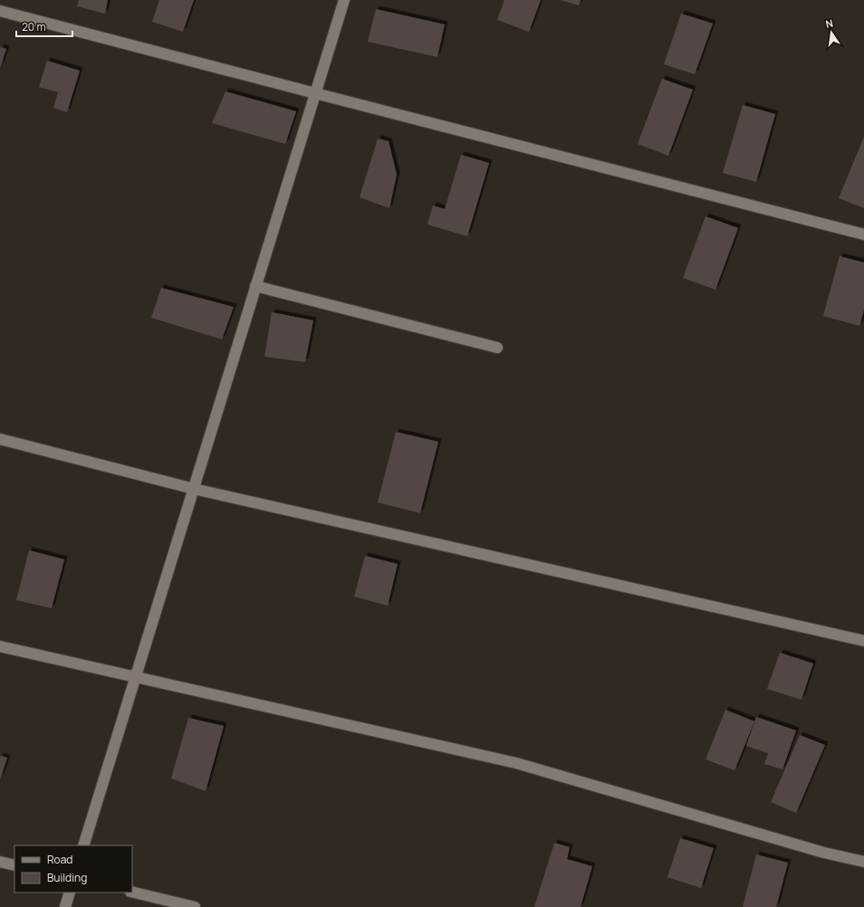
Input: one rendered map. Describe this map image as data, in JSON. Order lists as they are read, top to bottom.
{
  "legend": ["Road", "Building"],
  "scale_bar": "20 m",
  "north": "top"
}
